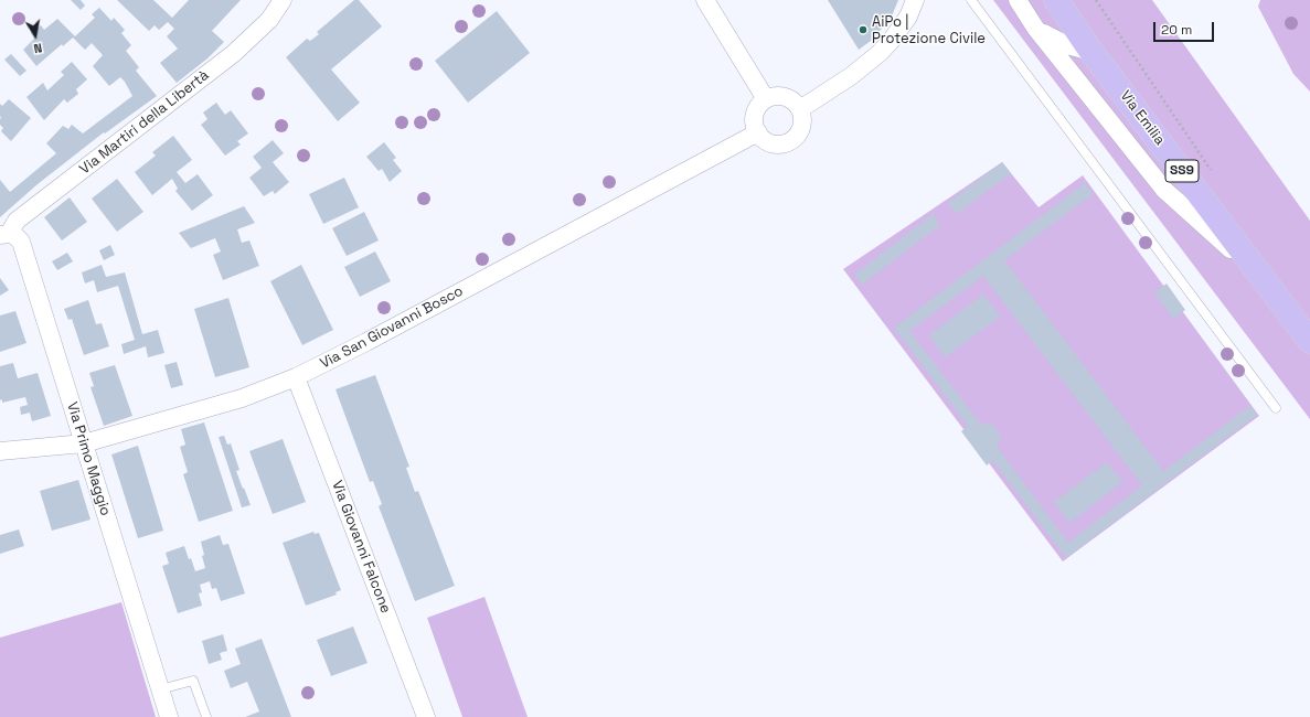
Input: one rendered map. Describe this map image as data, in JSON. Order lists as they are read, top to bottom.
{
  "streets": {
    "main road": ["Via Emilia", "SS9"],
    "street": [
      "Via Martiri della Libertà",
      "Via San Giovanni Bosco",
      "Via Primo Maggio",
      "Via Giovanni Falcone"
    ]
  },
  "crossings": [
    ["Via Martiri della Libertà", "Via Primo Maggio"],
    ["Via San Giovanni Bosco", "Via Primo Maggio"],
    ["Via San Giovanni Bosco", "Via Giovanni Falcone"]
  ],
  "places": ["AiPo | Protezione Civile"],
  "scale_bar": "20 m",
  "north": "bottom"
}
